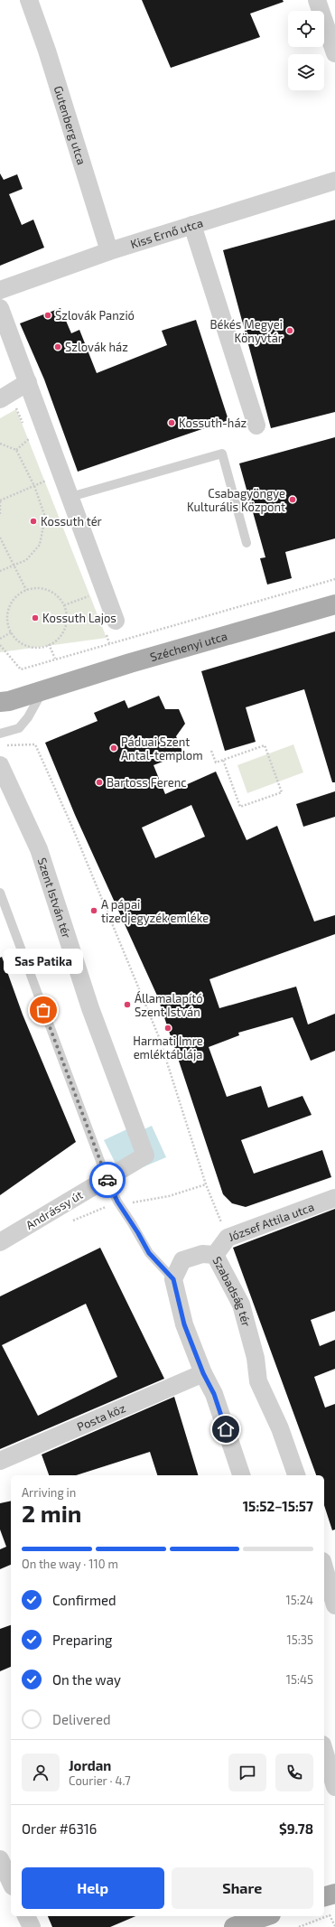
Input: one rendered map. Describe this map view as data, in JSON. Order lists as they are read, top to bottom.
{
  "streets": {
    "main road": ["Széchenyi utca"],
    "street": [
      "Gutenberg utca",
      "Kiss Ernő utca",
      "Szent István tér",
      "Andrássy út",
      "József Attila utca",
      "Szabadság tér",
      "Posta köz"
    ]
  },
  "crossings": [
    ["Gutenberg utca", "Kiss Ernő utca"],
    ["Szent István tér", "Andrássy út"],
    ["József Attila utca", "Szabadság tér"]
  ],
  "places": [
    "Szlovák Panzió",
    "Békés Megyei Könyvtár",
    "Szlovák ház",
    "Kossuth-ház",
    "Csabagyöngye Kulturális Központ",
    "Kossuth tér",
    "Kossuth Lajos",
    "Páduai Szent Antal-templom",
    "Bartoss Ferenc",
    "A pápai tizedjegyzék emléke",
    "Államalapító Szent István",
    "Sas Patika",
    "Harmati Imre emléktáblája"
  ],
  "page": {
    "bubble": "Sas Patika",
    "heading": ["2 min", "Arriving in", "15:52–15:57"],
    "panel": [
      "Jordan",
      "Courier · 4.7",
      "Order #6316",
      "$9.78"
    ],
    "bar": "On the way · 110 m",
    "list": [
      ["Confirmed", "15:24"],
      ["Preparing", "15:35"],
      ["On the way", "15:45"],
      "Delivered"
    ],
    "buttons": ["Help", "Share"]
  }
}
